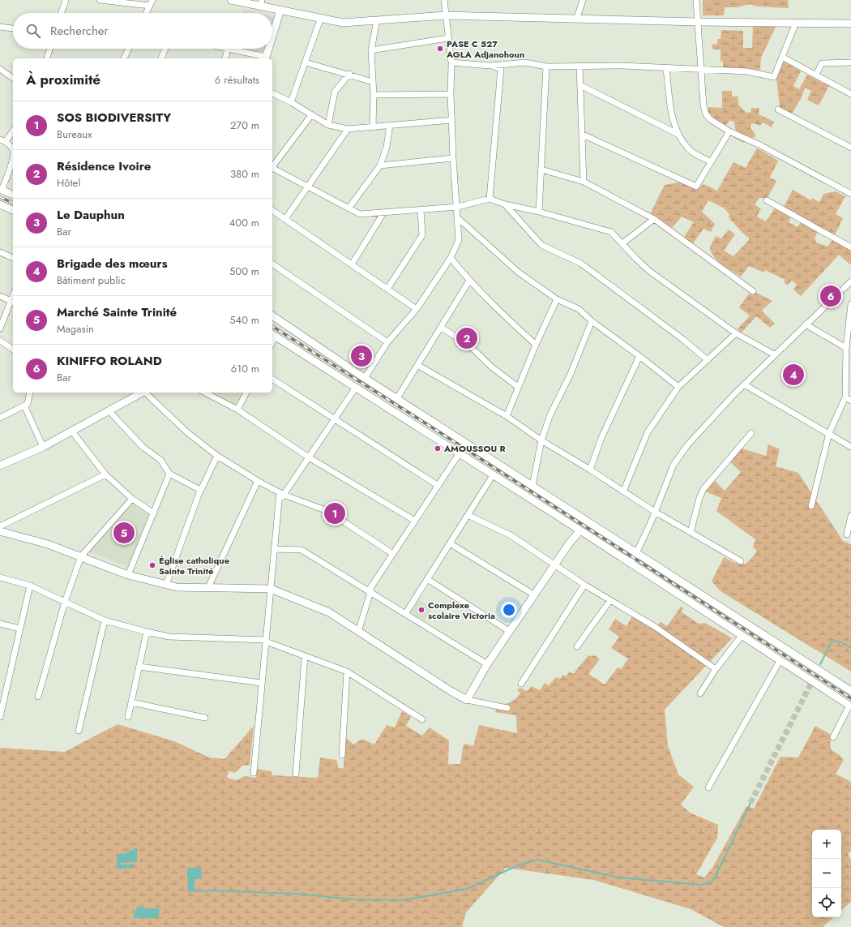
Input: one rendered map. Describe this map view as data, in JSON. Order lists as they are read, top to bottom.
{
  "places": [
    "PASE C 527 AGLA Adjanohoun",
    "AMOUSSOU R",
    "Église catholique Sainte Trinité",
    "Complexe scolaire Victoria"
  ],
  "page": {
    "search": "Rechercher",
    "heading": ["À proximité", "6 résultats"],
    "list": [
      {
        "mark": "1",
        "name": "SOS BIODIVERSITY",
        "note": "Bureaux",
        "value": "270 m"
      },
      {
        "mark": "2",
        "name": "Résidence Ivoire",
        "note": "Hôtel",
        "value": "380 m"
      },
      {
        "mark": "3",
        "name": "Le Dauphun",
        "note": "Bar",
        "value": "400 m"
      },
      {
        "mark": "4",
        "name": "Brigade des mœurs",
        "note": "Bâtiment public",
        "value": "500 m"
      },
      {
        "mark": "5",
        "name": "Marché Sainte Trinité",
        "note": "Magasin",
        "value": "540 m"
      },
      {
        "mark": "6",
        "name": "KINIFFO ROLAND",
        "note": "Bar",
        "value": "610 m"
      }
    ],
    "pins": [
      "6",
      "2",
      "3",
      "4",
      "1",
      "5"
    ],
    "map_buttons": ["+", "−"]
  }
}
